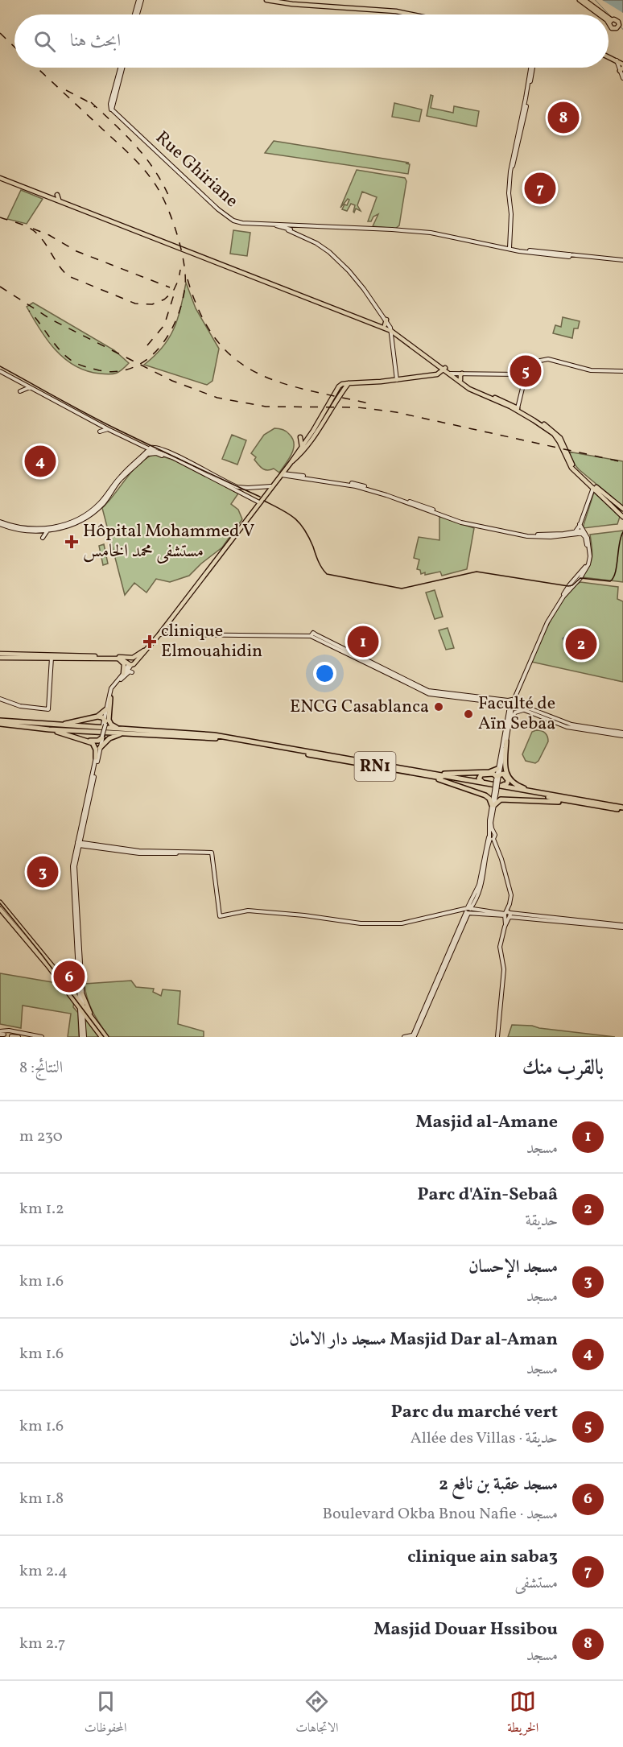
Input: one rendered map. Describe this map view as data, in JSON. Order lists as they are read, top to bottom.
{
  "streets": {
    "highway": ["RN1"],
    "street": ["Rue Ghiriane"]
  },
  "places": {
    "health": ["Hôpital Mohammed V مستشفى محمد الخامس", "clinique Elmouahidin"],
    "other": ["ENCG Casablanca", "Faculté de Aïn Sebaa"]
  },
  "page": {
    "search": "ابحث هنا",
    "pins": [
      "8",
      "7",
      "5",
      "4",
      "1",
      "2",
      "3",
      "6"
    ],
    "heading": ["بالقرب منك", "النتائج: 8"],
    "list": [
      {
        "mark": "1",
        "name": "Masjid al-Amane",
        "note": "مسجد",
        "value": "230 m"
      },
      {
        "mark": "2",
        "name": "Parc d'Aïn-Sebaâ",
        "note": "حديقة",
        "value": "1.2 km"
      },
      {
        "mark": "3",
        "name": "مسجد الإحسان",
        "note": "مسجد",
        "value": "1.6 km"
      },
      {
        "mark": "4",
        "name": "Masjid Dar al-Aman مسجد دار الامان",
        "note": "مسجد",
        "value": "1.6 km"
      },
      {
        "mark": "5",
        "name": "Parc du marché vert",
        "note": "حديقة · Allée des Villas",
        "value": "1.6 km"
      },
      {
        "mark": "6",
        "name": "مسجد عقبة بن نافع 2",
        "note": "مسجد · Boulevard Okba Bnou Nafie",
        "value": "1.8 km"
      },
      {
        "mark": "7",
        "name": "clinique ain saba3",
        "note": "مستشفى",
        "value": "2.4 km"
      },
      {
        "mark": "8",
        "name": "Masjid Douar Hssibou",
        "note": "مسجد",
        "value": "2.7 km"
      }
    ],
    "nav": ["الخريطة", "الاتجاهات", "المحفوظات"]
  }
}
